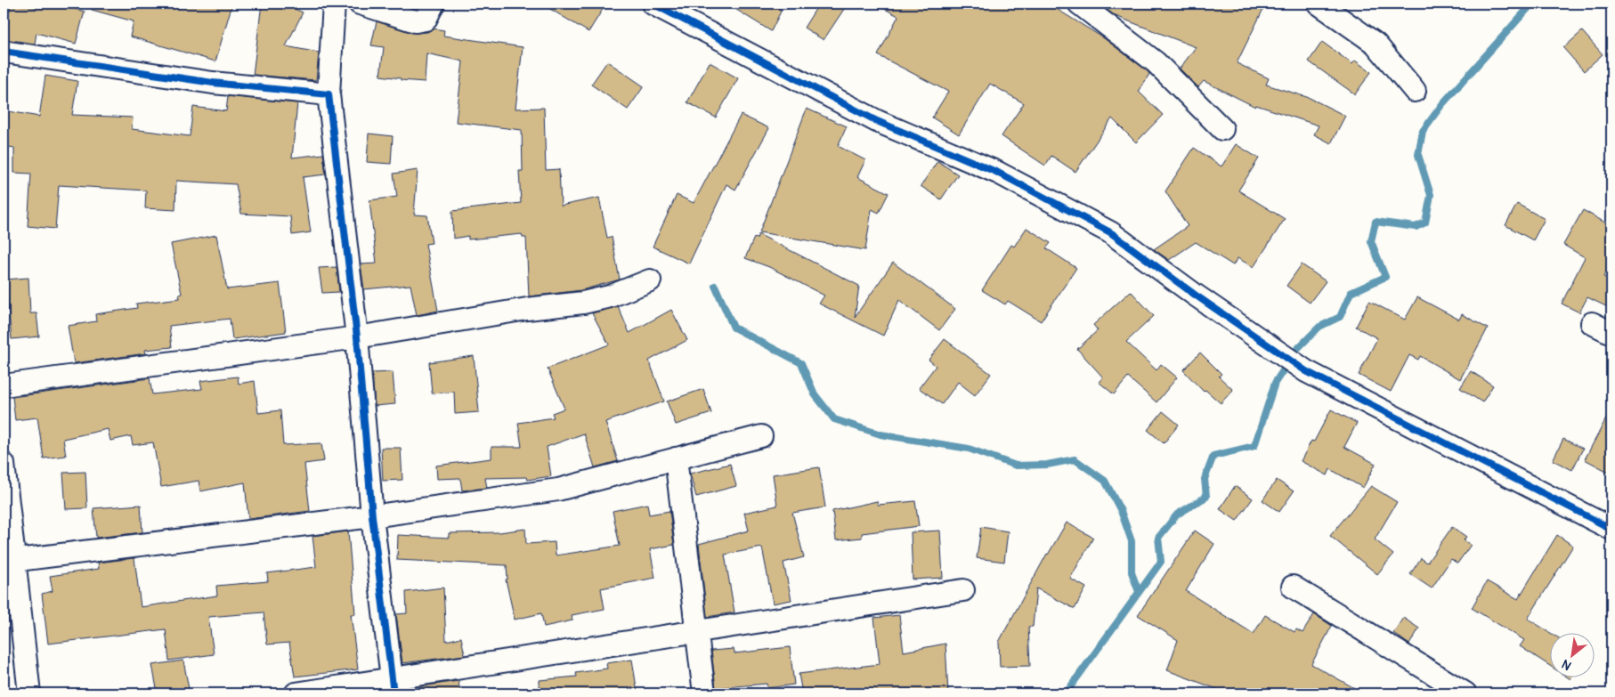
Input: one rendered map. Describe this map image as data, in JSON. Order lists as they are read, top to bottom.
{
  "north": "bottom left"
}
